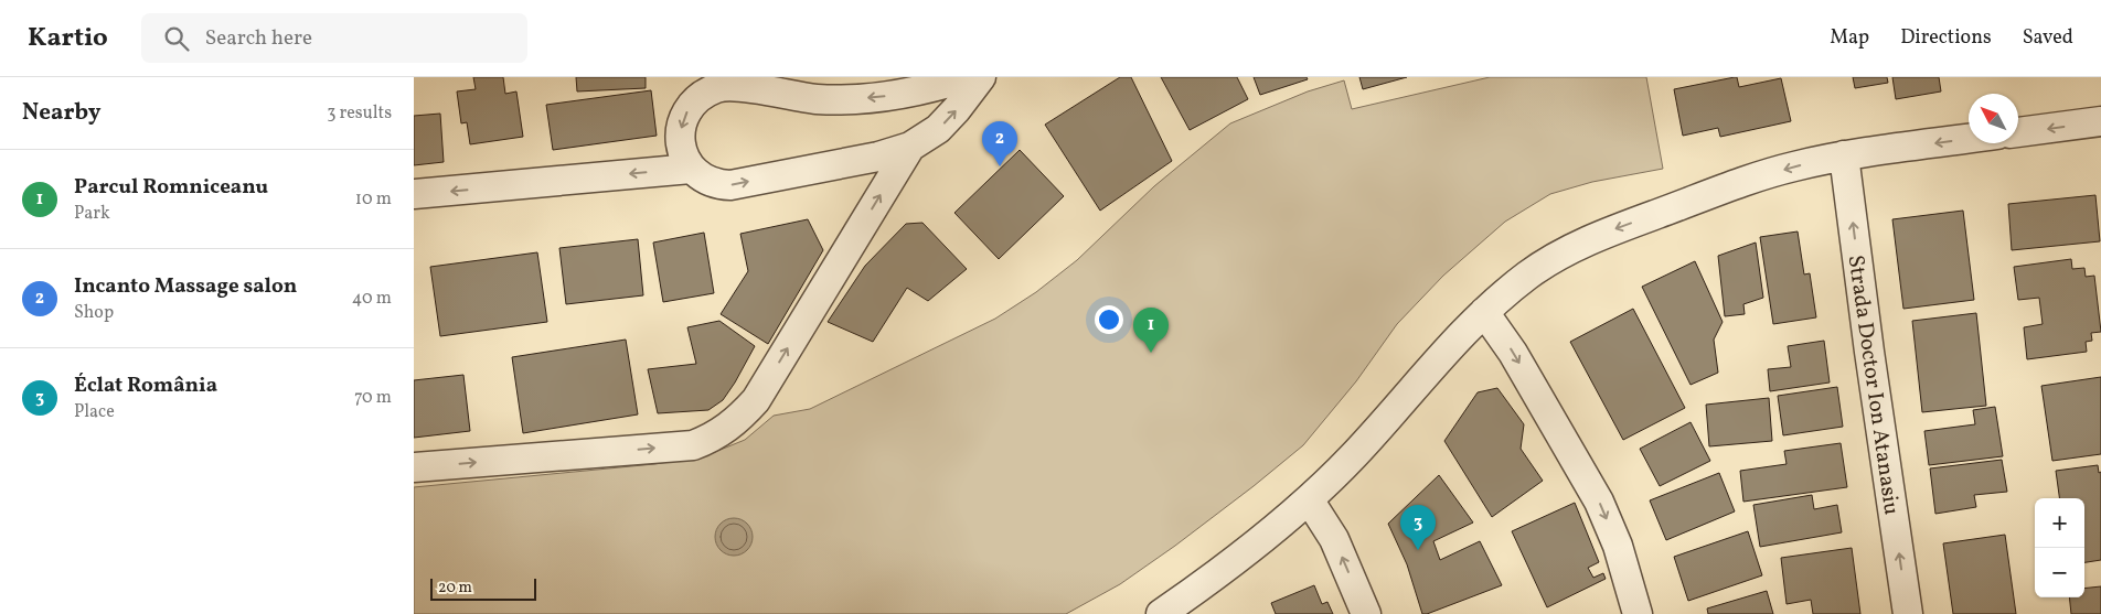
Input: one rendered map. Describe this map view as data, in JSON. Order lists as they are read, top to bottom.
{
  "streets": {
    "street": ["Strada Doctor Ion Atanasiu"]
  },
  "one_way": ["Strada Doctor Ion Atanasiu"],
  "scale_bar": "20 m",
  "north": "top left",
  "page": {
    "header": "Kartio",
    "search": "Search here",
    "nav": ["Map", "Directions", "Saved"],
    "heading": ["Nearby", "3 results"],
    "pins": ["2", "1", "3"],
    "list": [
      {
        "mark": "1",
        "name": "Parcul Romniceanu",
        "note": "Park",
        "value": "10 m"
      },
      {
        "mark": "2",
        "name": "Incanto Massage salon",
        "note": "Shop",
        "value": "40 m"
      },
      {
        "mark": "3",
        "name": "Éclat România",
        "note": "Place",
        "value": "70 m"
      }
    ],
    "map_buttons": ["+", "−"],
    "scale": "20 m"
  }
}
